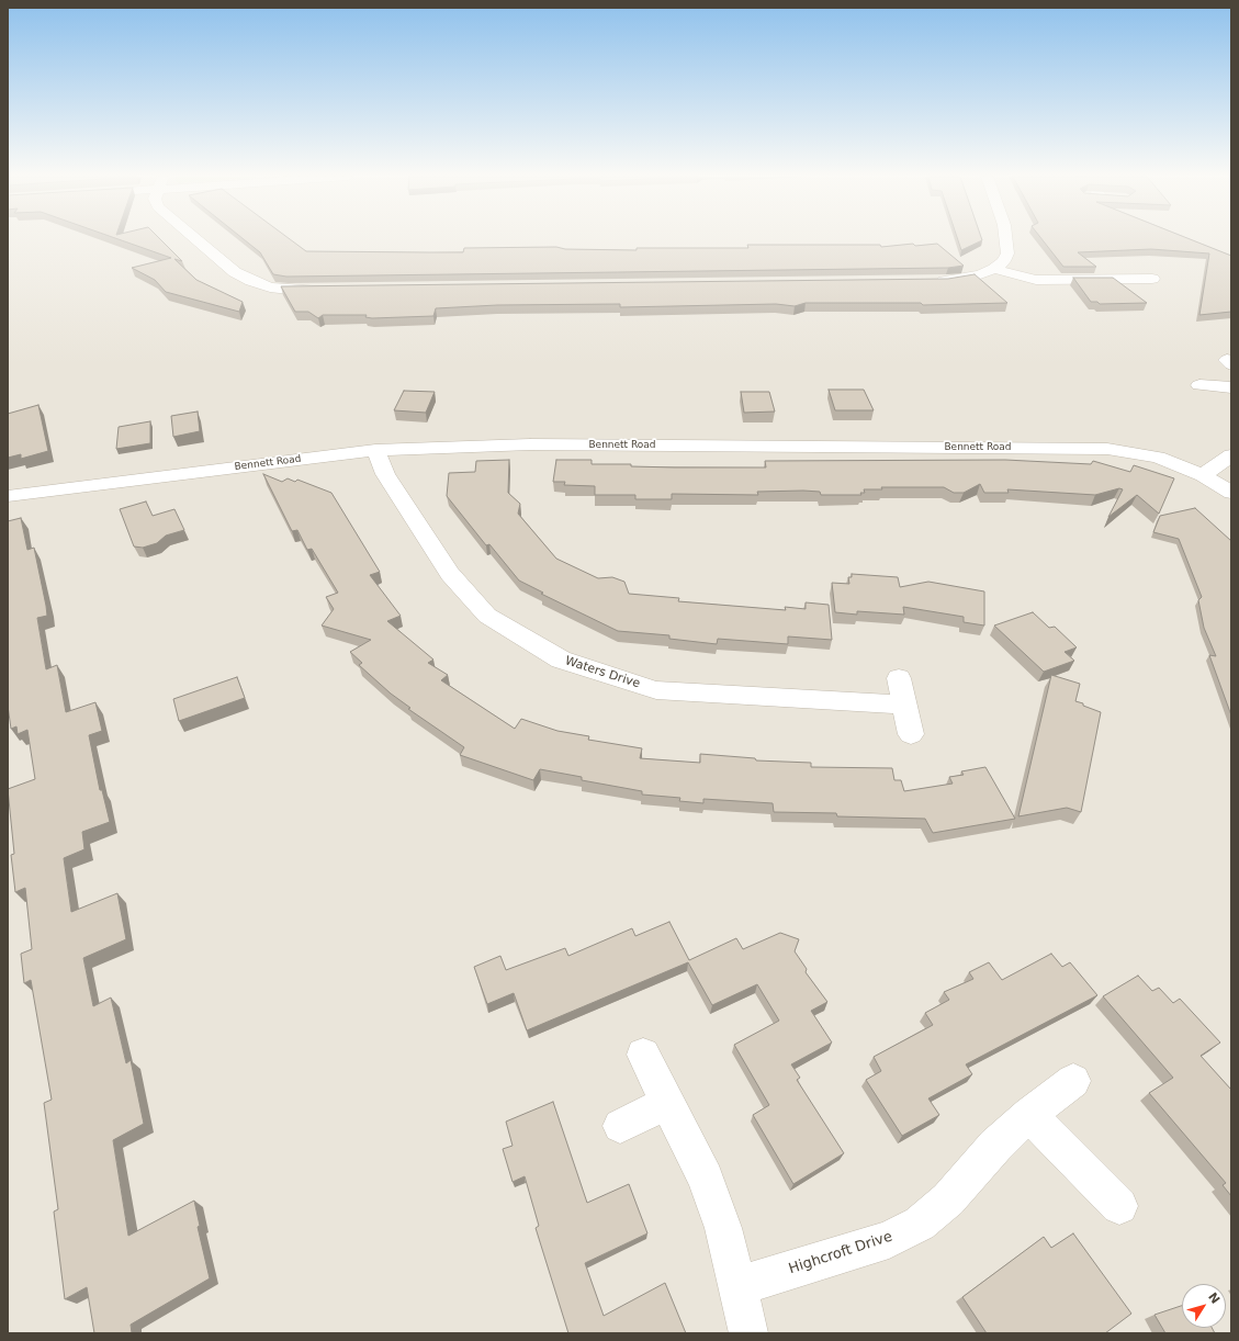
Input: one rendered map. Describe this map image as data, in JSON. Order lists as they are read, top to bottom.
{
  "streets": {
    "street": ["Bennett Road", "Waters Drive", "Highcroft Drive"]
  },
  "crossings": [
    ["Bennett Road", "Waters Drive"]
  ],
  "north": "top right"
}
